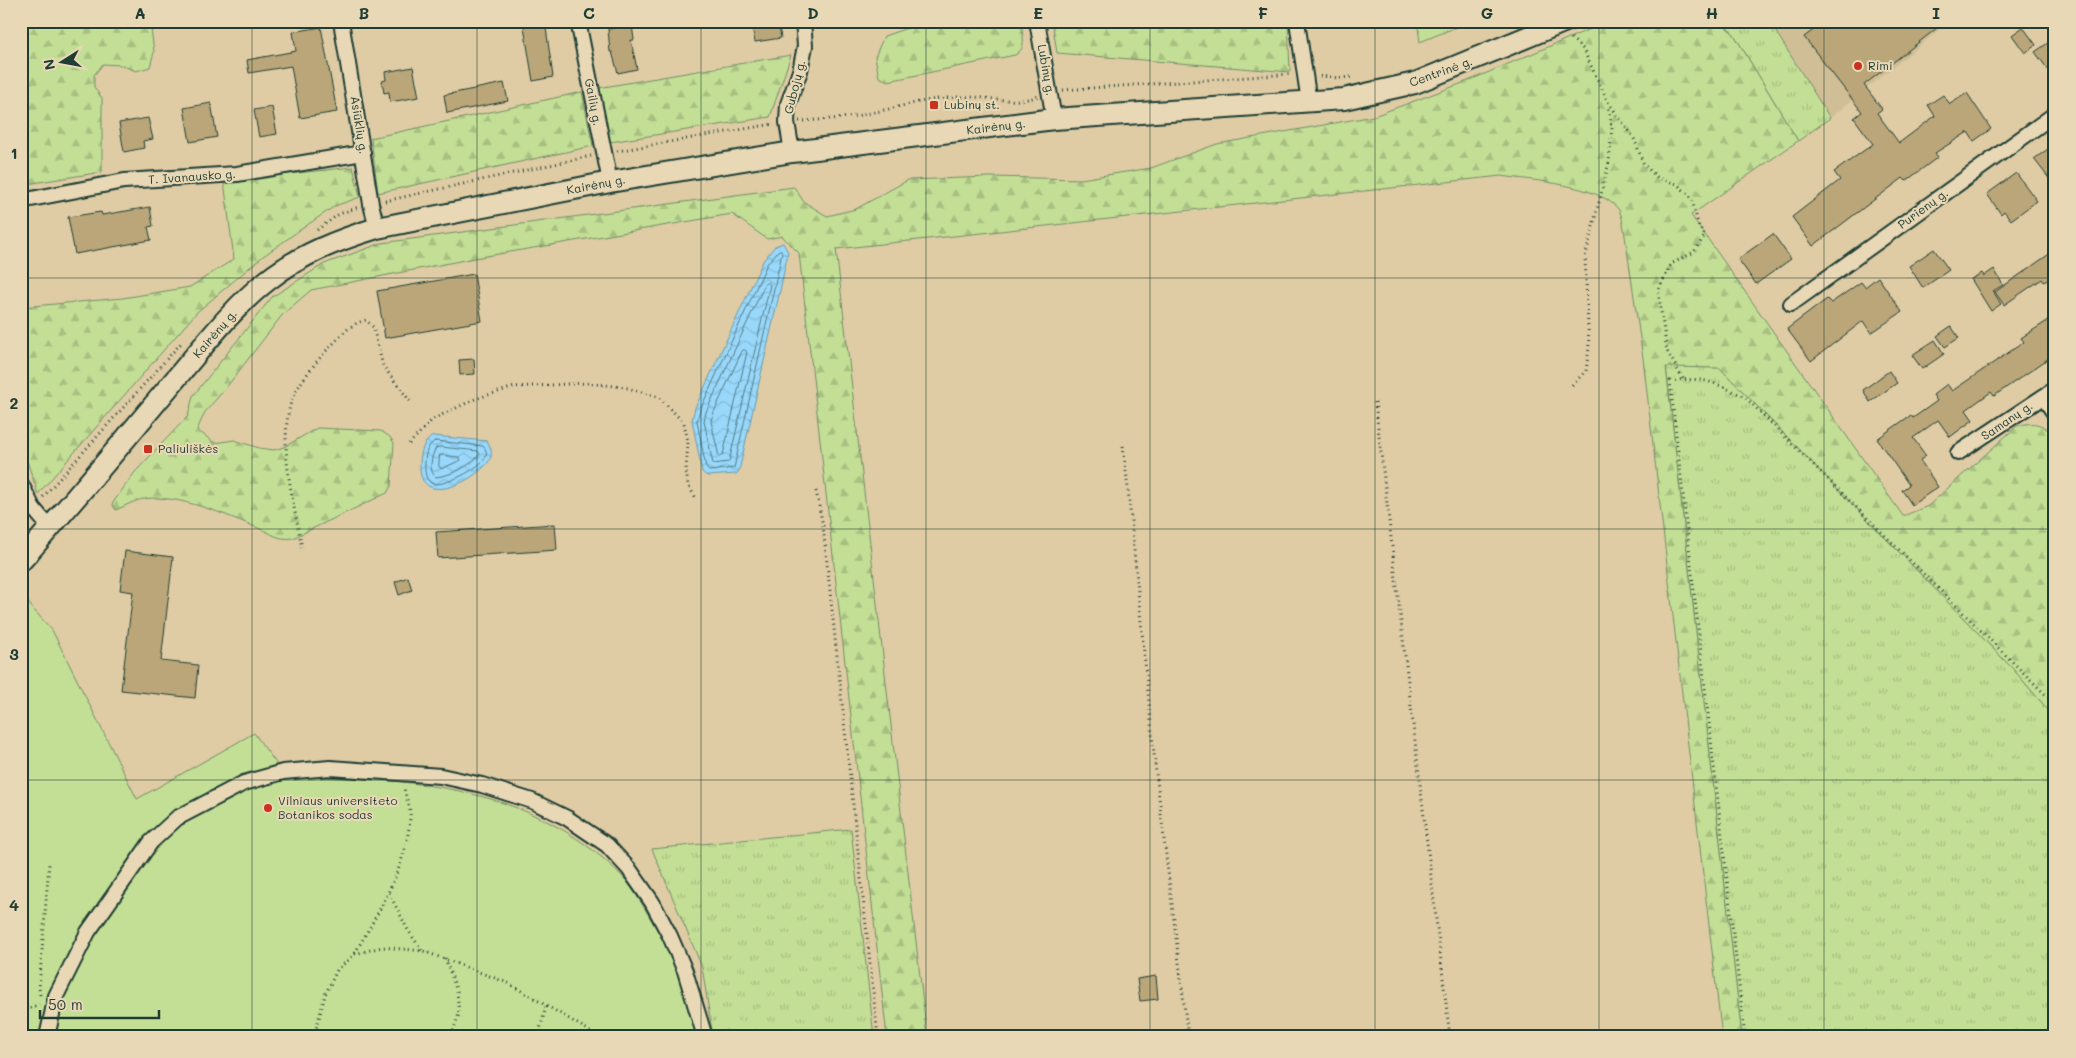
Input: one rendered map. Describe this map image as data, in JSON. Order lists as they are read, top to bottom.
{
  "streets": {
    "main road": ["Centrinė g.", "Kairėnų g."],
    "street": [
      "Lubinų g.",
      "Gubojų g.",
      "Gailių g.",
      "Asiūklių g.",
      "T. Ivanausko g.",
      "Purienų g.",
      "Samanų g."
    ]
  },
  "crossings": [
    ["Lubinų g.", "Kairėnų g."],
    ["Centrinė g.", "Kairėnų g."],
    ["Gubojų g.", "Kairėnų g."],
    ["Gailių g.", "Kairėnų g."],
    ["Asiūklių g.", "Kairėnų g."],
    ["Asiūklių g.", "T. Ivanausko g."]
  ],
  "places": {
    "other": ["Rimi", "Vilniaus universiteto Botanikos sodas"],
    "transit": ["Lubinų st.", "Paliuliškės"]
  },
  "scale_bar": "50 m",
  "north": "left",
  "grid": {
    "columns": [
      "A",
      "B",
      "C",
      "D",
      "E",
      "F",
      "G",
      "H",
      "I"
    ],
    "rows": [
      "1",
      "2",
      "3",
      "4"
    ]
  }
}
